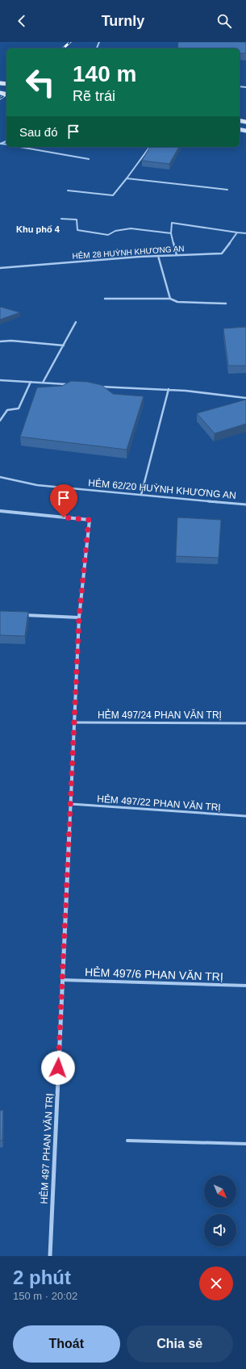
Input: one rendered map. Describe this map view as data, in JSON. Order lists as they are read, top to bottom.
{
  "streets": {
    "street": ["HẺM 497 PHAN VĂN TRỊ"],
    "lane": [
      "HẺM 28 HUỲNH KHƯƠNG AN",
      "HẺM 62/20 HUỲNH KHƯƠNG AN",
      "HẺM 497/24 PHAN VĂN TRỊ",
      "HẺM 497/22 PHAN VĂN TRỊ",
      "HẺM 497/6 PHAN VĂN TRỊ"
    ]
  },
  "crossings": [
    ["HẺM 497/24 PHAN VĂN TRỊ", "HẺM 497 PHAN VĂN TRỊ"],
    ["HẺM 497/22 PHAN VĂN TRỊ", "HẺM 497 PHAN VĂN TRỊ"],
    ["HẺM 497/6 PHAN VĂN TRỊ", "HẺM 497 PHAN VĂN TRỊ"]
  ],
  "districts": ["Khu phố 4"],
  "north": "bottom right",
  "page": {
    "header": "Turnly",
    "turn": ["140 m", "Rẽ trái"],
    "then": "Sau đó",
    "heading": ["2 phút", "150 m · 20:02"],
    "buttons": ["Thoát", "Chia sẻ"]
  }
}
